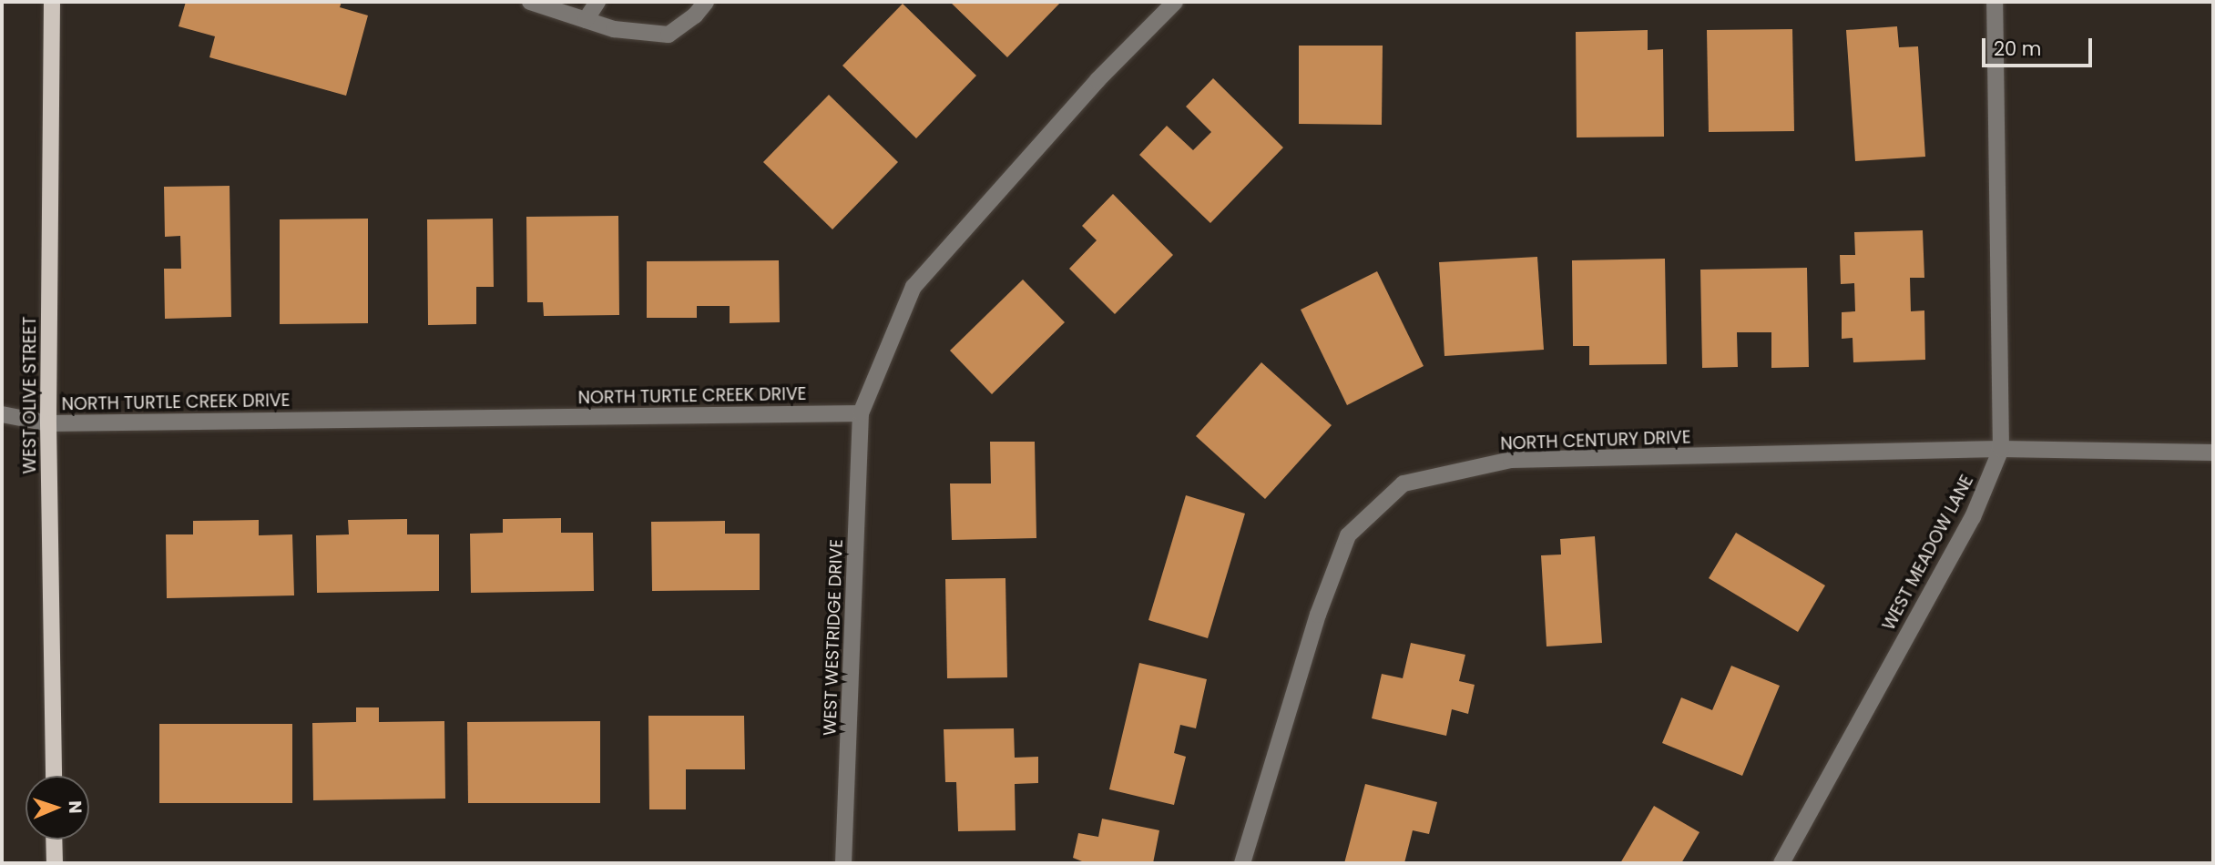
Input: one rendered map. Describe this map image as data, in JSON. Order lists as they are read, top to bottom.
{
  "streets": {
    "main road": ["WEST OLIVE STREET"],
    "street": [
      "NORTH TURTLE CREEK DRIVE",
      "NORTH CENTURY DRIVE",
      "WEST MEADOW LANE",
      "WEST WESTRIDGE DRIVE"
    ]
  },
  "crossings": [
    ["WEST OLIVE STREET", "NORTH TURTLE CREEK DRIVE"],
    ["NORTH TURTLE CREEK DRIVE", "WEST WESTRIDGE DRIVE"],
    ["NORTH CENTURY DRIVE", "WEST MEADOW LANE"]
  ],
  "scale_bar": "20 m",
  "north": "right"
}
